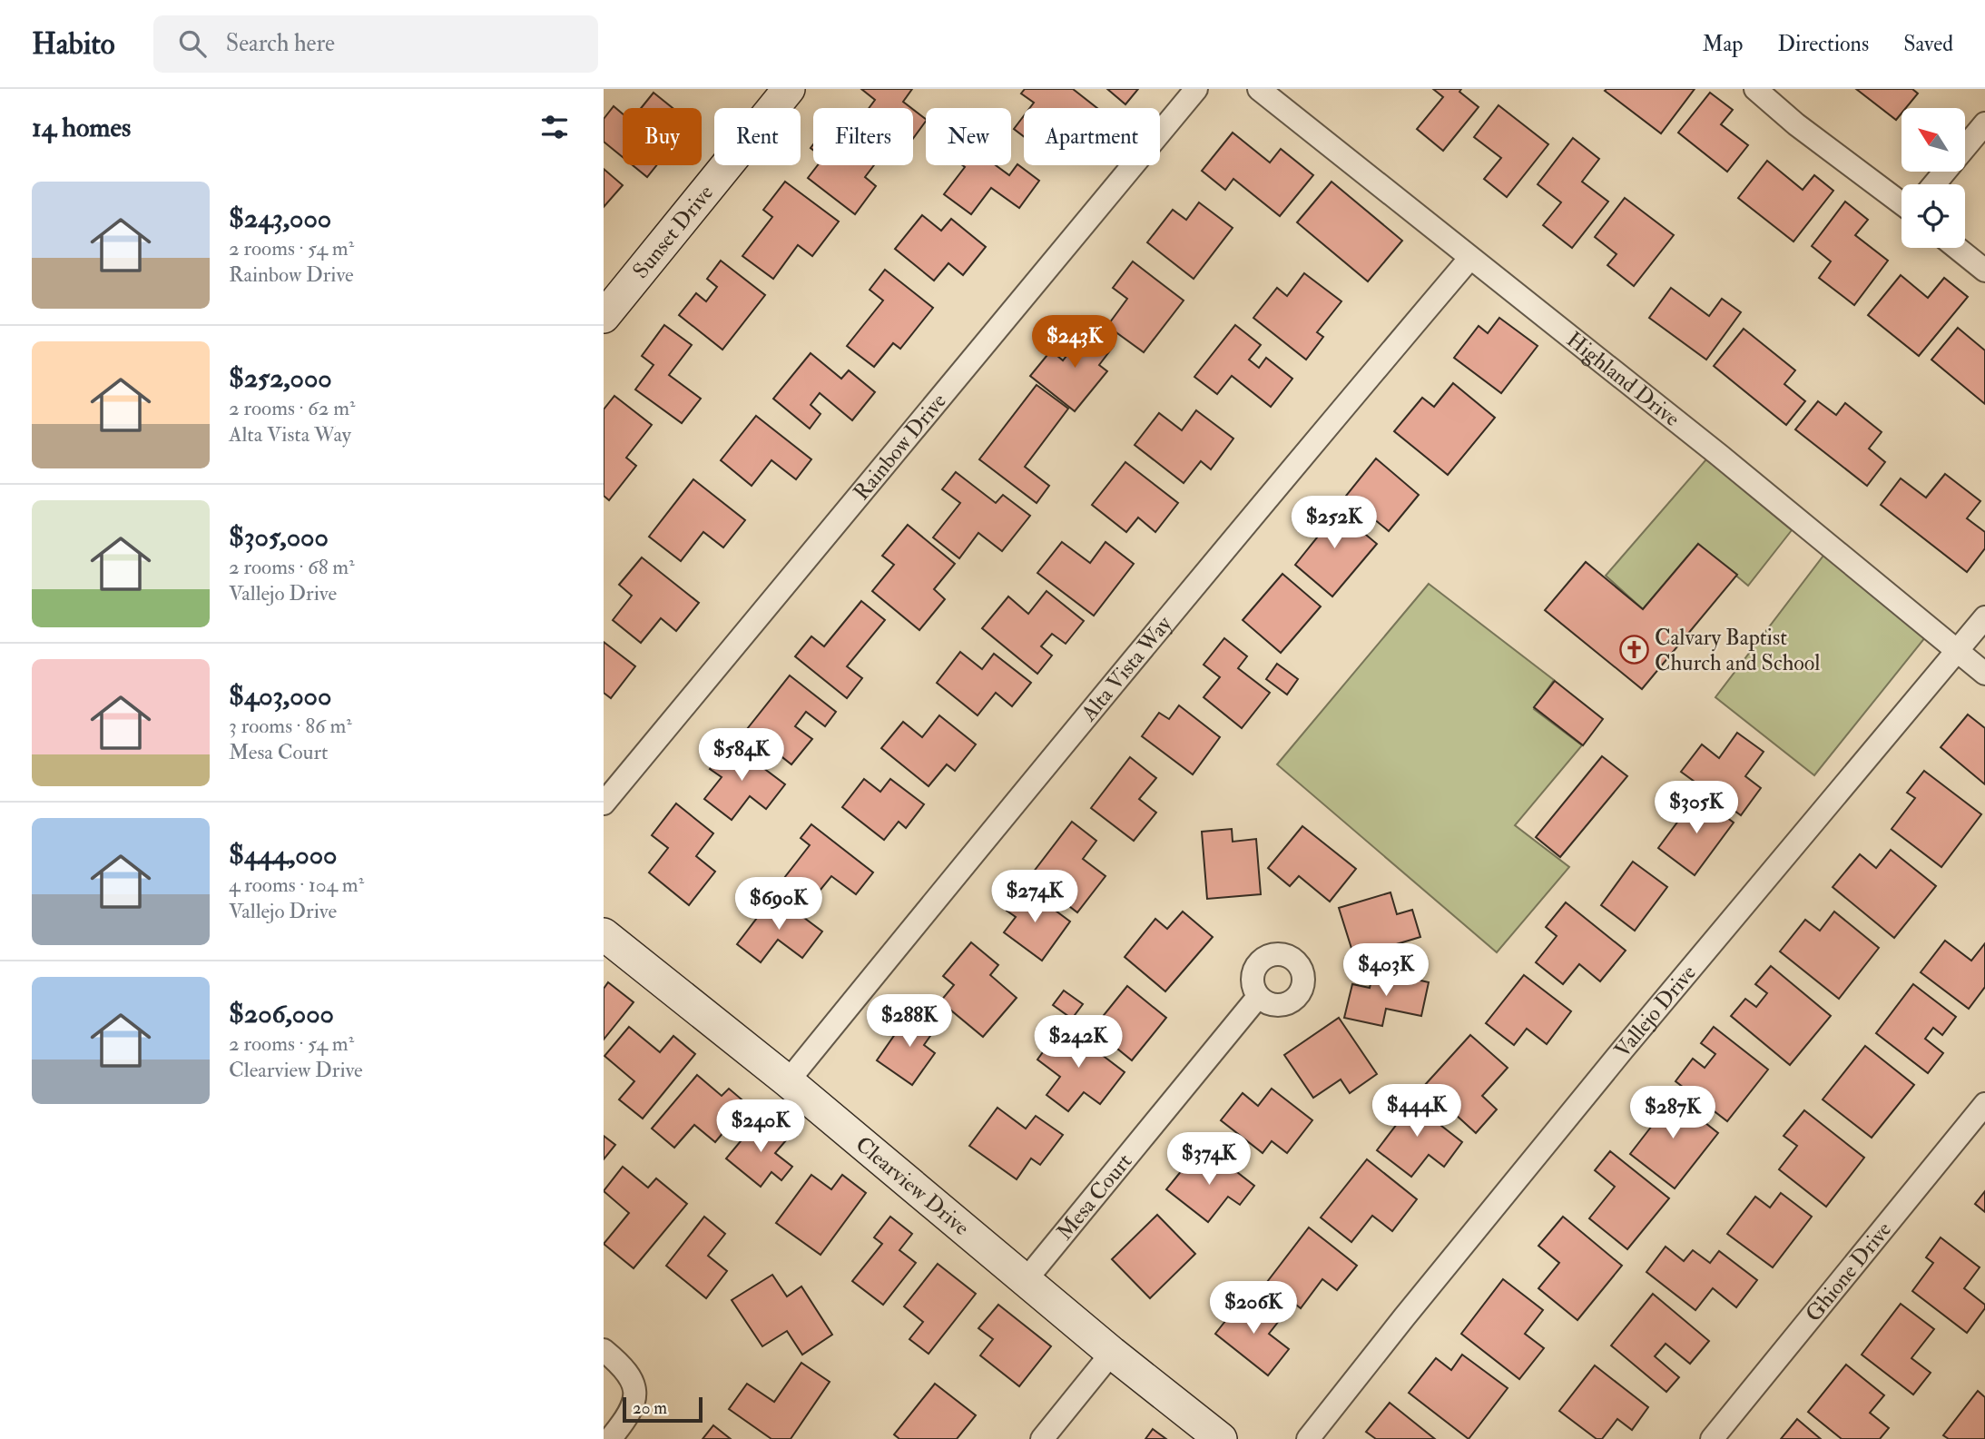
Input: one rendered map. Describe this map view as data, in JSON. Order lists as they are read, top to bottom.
{
  "streets": {
    "street": [
      "Sunset Drive",
      "Highland Drive",
      "Rainbow Drive",
      "Alta Vista Way",
      "Vallejo Drive",
      "Clearview Drive",
      "Mesa Court",
      "Ghione Drive"
    ]
  },
  "crossings": [
    ["Highland Drive", "Alta Vista Way"],
    ["Highland Drive", "Vallejo Drive"],
    ["Alta Vista Way", "Clearview Drive"],
    ["Clearview Drive", "Mesa Court"]
  ],
  "places": {
    "church": ["Calvary Baptist Church and School"]
  },
  "scale_bar": "20 m",
  "north": "top left",
  "page": {
    "header": "Habito",
    "search": "Search here",
    "nav": ["Map", "Directions", "Saved"],
    "heading": "14 homes",
    "chip": [
      "Buy",
      "Rent",
      "Filters",
      "New",
      "Apartment"
    ],
    "list": [
      {
        "name": "$243,000",
        "note": "2 rooms · 54 m² · Rainbow Drive"
      },
      {
        "name": "$252,000",
        "note": "2 rooms · 62 m² · Alta Vista Way"
      },
      {
        "name": "$305,000",
        "note": "2 rooms · 68 m² · Vallejo Drive"
      },
      {
        "name": "$403,000",
        "note": "3 rooms · 86 m² · Mesa Court"
      },
      {
        "name": "$444,000",
        "note": "4 rooms · 104 m² · Vallejo Drive"
      },
      {
        "name": "$206,000",
        "note": "2 rooms · 54 m² · Clearview Drive"
      }
    ],
    "price": [
      "$243K",
      "$252K",
      "$584K",
      "$305K",
      "$274K",
      "$690K",
      "$403K",
      "$288K",
      "$242K",
      "$444K",
      "$287K",
      "$240K",
      "$374K",
      "$206K"
    ],
    "scale": "20 m"
  }
}
